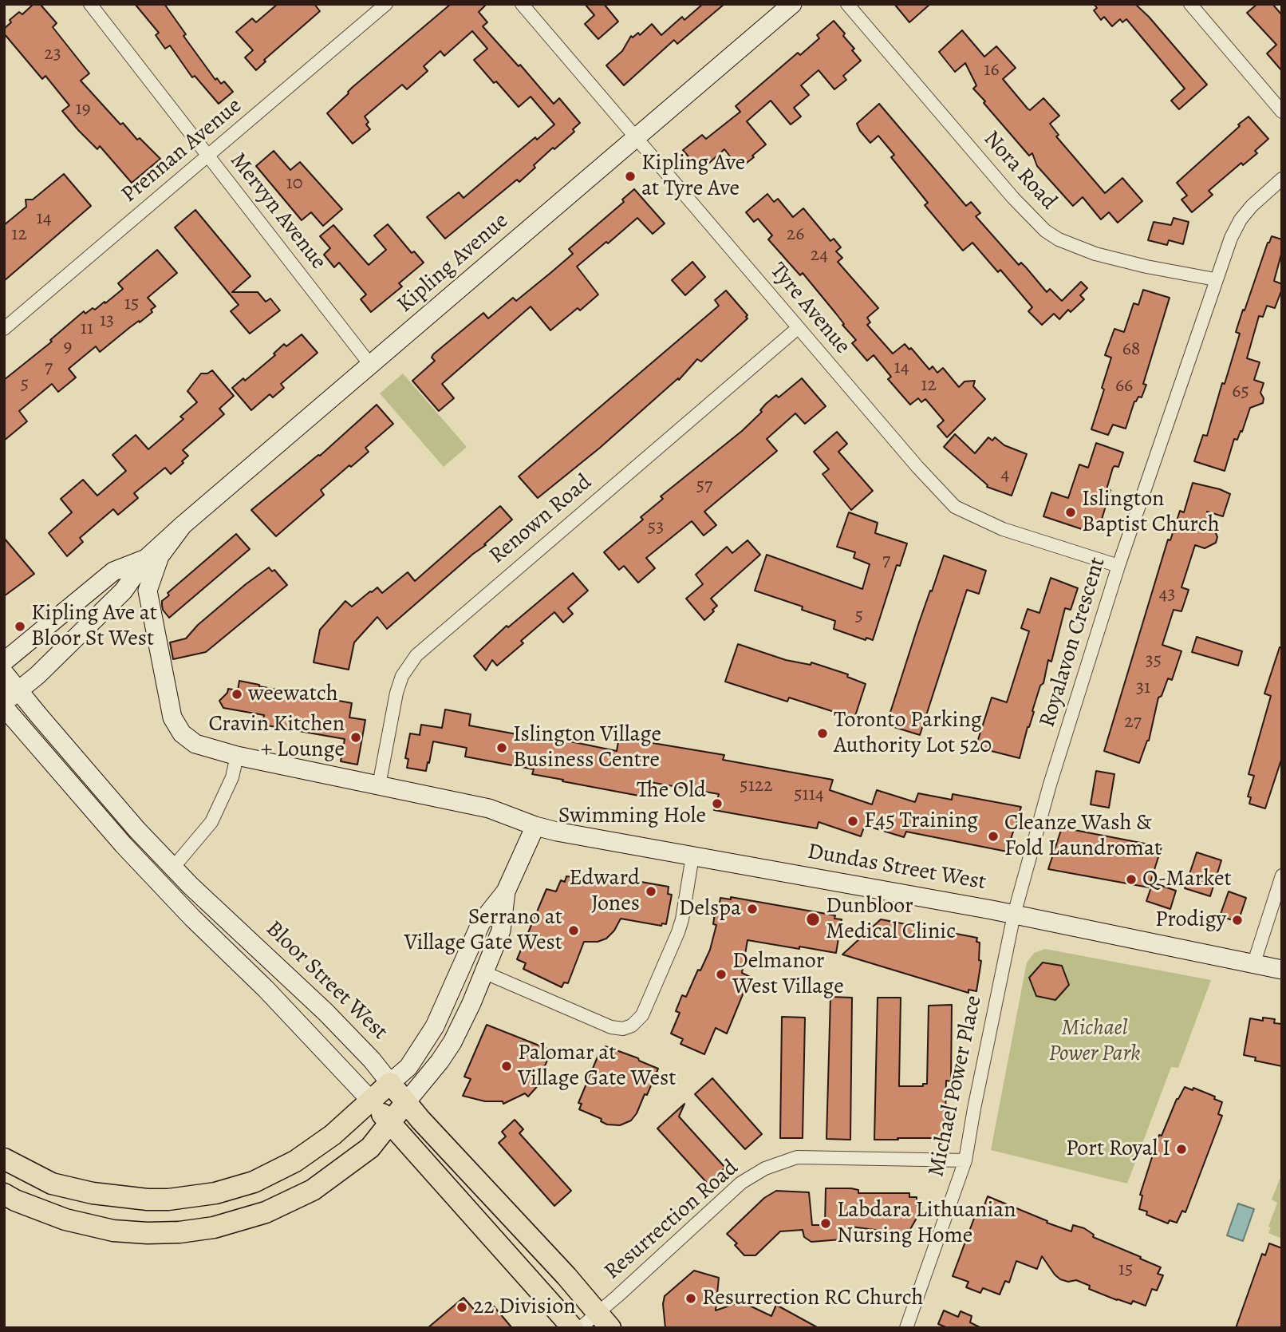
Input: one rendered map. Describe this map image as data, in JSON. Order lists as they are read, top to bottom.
{
  "streets": {
    "main road": ["Kipling Avenue", "Dundas Street West", "Bloor Street West"],
    "street": [
      "Prennan Avenue",
      "Nora Road",
      "Mervyn Avenue",
      "Tyre Avenue",
      "Renown Road",
      "Royalavon Crescent",
      "Michael Power Place",
      "Resurrection Road"
    ]
  },
  "crossings": [
    ["Prennan Avenue", "Mervyn Avenue"],
    ["Nora Road", "Royalavon Crescent"],
    ["Mervyn Avenue", "Kipling Avenue"],
    ["Kipling Avenue", "Tyre Avenue"],
    ["Kipling Avenue", "Dundas Street West"],
    ["Kipling Avenue", "Bloor Street West"],
    ["Tyre Avenue", "Renown Road"],
    ["Tyre Avenue", "Royalavon Crescent"],
    ["Renown Road", "Dundas Street West"],
    ["Royalavon Crescent", "Dundas Street West"],
    ["Royalavon Crescent", "Michael Power Place"],
    ["Dundas Street West", "Michael Power Place"],
    ["Bloor Street West", "Resurrection Road"],
    ["Michael Power Place", "Resurrection Road"]
  ],
  "parks": ["Michael Power Park"],
  "places": [
    "Kipling Ave at Tyre Ave",
    "Islington Baptist Church",
    "Kipling Ave at Bloor St West",
    "weewatch",
    "Toronto Parking Authority Lot 520",
    "Cravin Kitchen + Lounge",
    "Islington Village Business Centre",
    "The Old Swimming Hole",
    "F45 Training",
    "Cleanze Wash & Fold Laundromat",
    "Q-Market",
    "Edward Jones",
    "Delspa",
    "Dunbloor Medical Clinic",
    "Prodigy",
    "Serrano at Village Gate West",
    "Delmanor West Village",
    "Palomar at Village Gate West",
    "Port Royal I",
    "Labdara Lithuanian Nursing Home",
    "Resurrection RC Church",
    "22 Division"
  ],
  "house_numbers": [
    "23",
    "16",
    "19",
    "10",
    "14",
    "12",
    "26",
    "24",
    "15",
    "13",
    "11",
    "9",
    "68",
    "7",
    "14",
    "5",
    "12",
    "66",
    "65",
    "4",
    "57",
    "53",
    "7",
    "43",
    "5",
    "35",
    "31",
    "27",
    "5122",
    "5114",
    "15"
  ]
}
